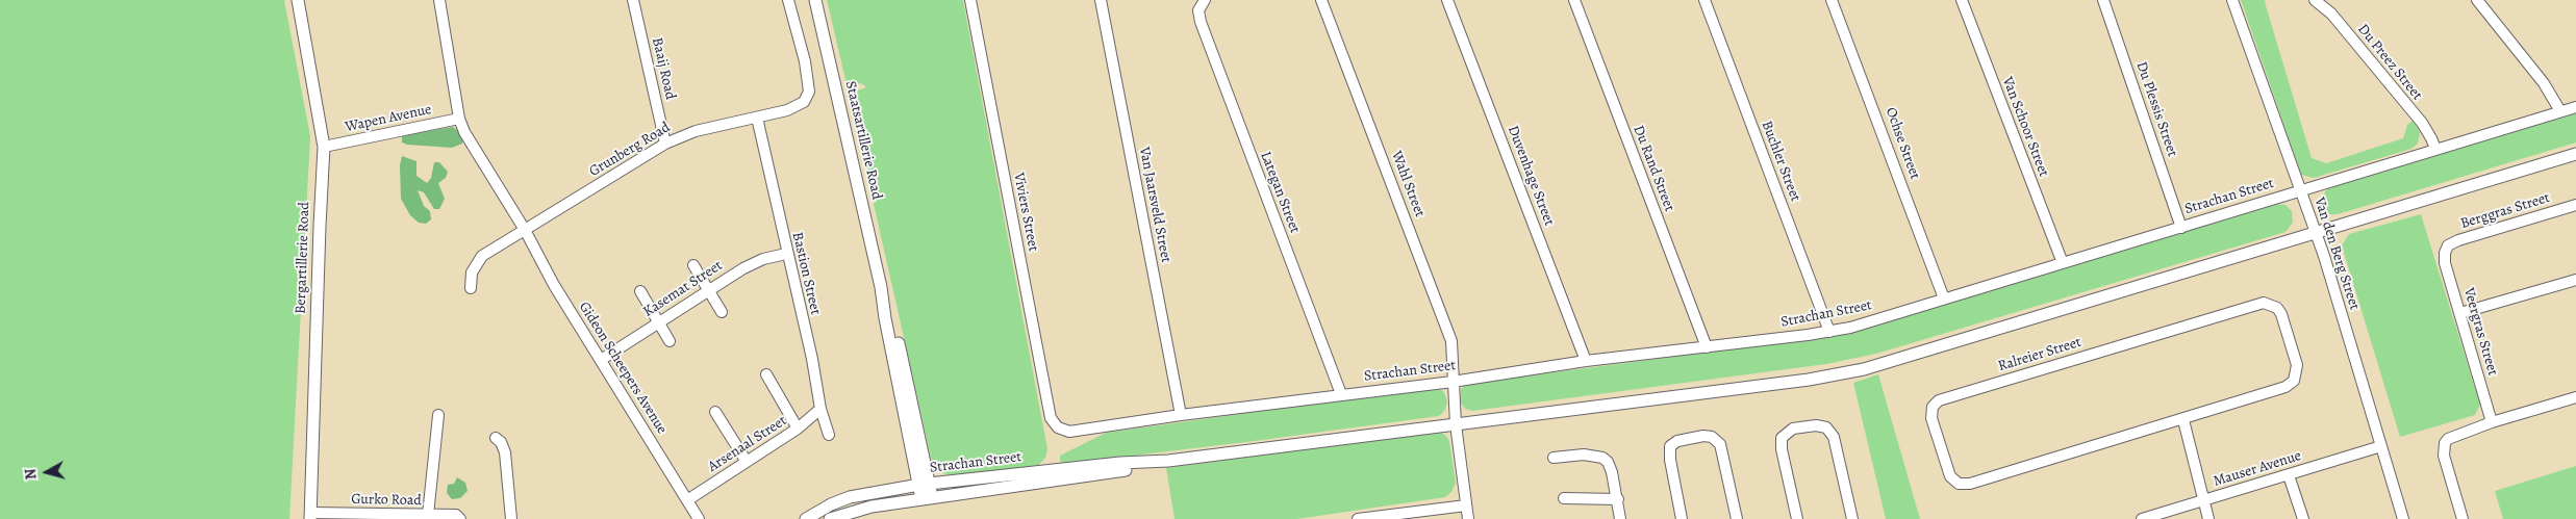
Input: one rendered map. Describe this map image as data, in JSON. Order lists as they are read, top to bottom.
{
  "streets": {
    "street": [
      "Du Preez Street",
      "Baaij Road",
      "Du Plessis Street",
      "Wapen Avenue",
      "Van Schoor Street",
      "Staatsartillerie Road",
      "Ochse Street",
      "Grunberg Road",
      "Buchler Street",
      "Du Rand Street",
      "Duvenhage Street",
      "Wahl Street",
      "Lategan Street",
      "Strachan Street",
      "Van Jaarsveld Street",
      "Berggras Street",
      "Viviers Street",
      "Van den Berg Street",
      "Bergartillerie Road",
      "Bastion Street",
      "Kasemat Street",
      "Veergras Street",
      "Ralreier Street",
      "Gideon Scheepers Avenue",
      "Arsenaal Street",
      "Mauser Avenue",
      "Gurko Road"
    ]
  },
  "crossings": [
    ["Du Preez Street", "Strachan Street"],
    ["Baaij Road", "Grunberg Road"],
    ["Du Plessis Street", "Strachan Street"],
    ["Wapen Avenue", "Bergartillerie Road"],
    ["Wapen Avenue", "Gideon Scheepers Avenue"],
    ["Van Schoor Street", "Strachan Street"],
    ["Staatsartillerie Road", "Strachan Street"],
    ["Ochse Street", "Strachan Street"],
    ["Grunberg Road", "Bastion Street"],
    ["Grunberg Road", "Gideon Scheepers Avenue"],
    ["Buchler Street", "Strachan Street"],
    ["Du Rand Street", "Strachan Street"],
    ["Duvenhage Street", "Strachan Street"],
    ["Wahl Street", "Strachan Street"],
    ["Lategan Street", "Strachan Street"],
    ["Strachan Street", "Van Jaarsveld Street"],
    ["Strachan Street", "Viviers Street"],
    ["Strachan Street", "Van den Berg Street"],
    ["Berggras Street", "Veergras Street"],
    ["Van den Berg Street", "Mauser Avenue"],
    ["Bergartillerie Road", "Gurko Road"],
    ["Bastion Street", "Kasemat Street"],
    ["Bastion Street", "Arsenaal Street"],
    ["Kasemat Street", "Gideon Scheepers Avenue"],
    ["Gideon Scheepers Avenue", "Arsenaal Street"]
  ],
  "north": "left"
}
